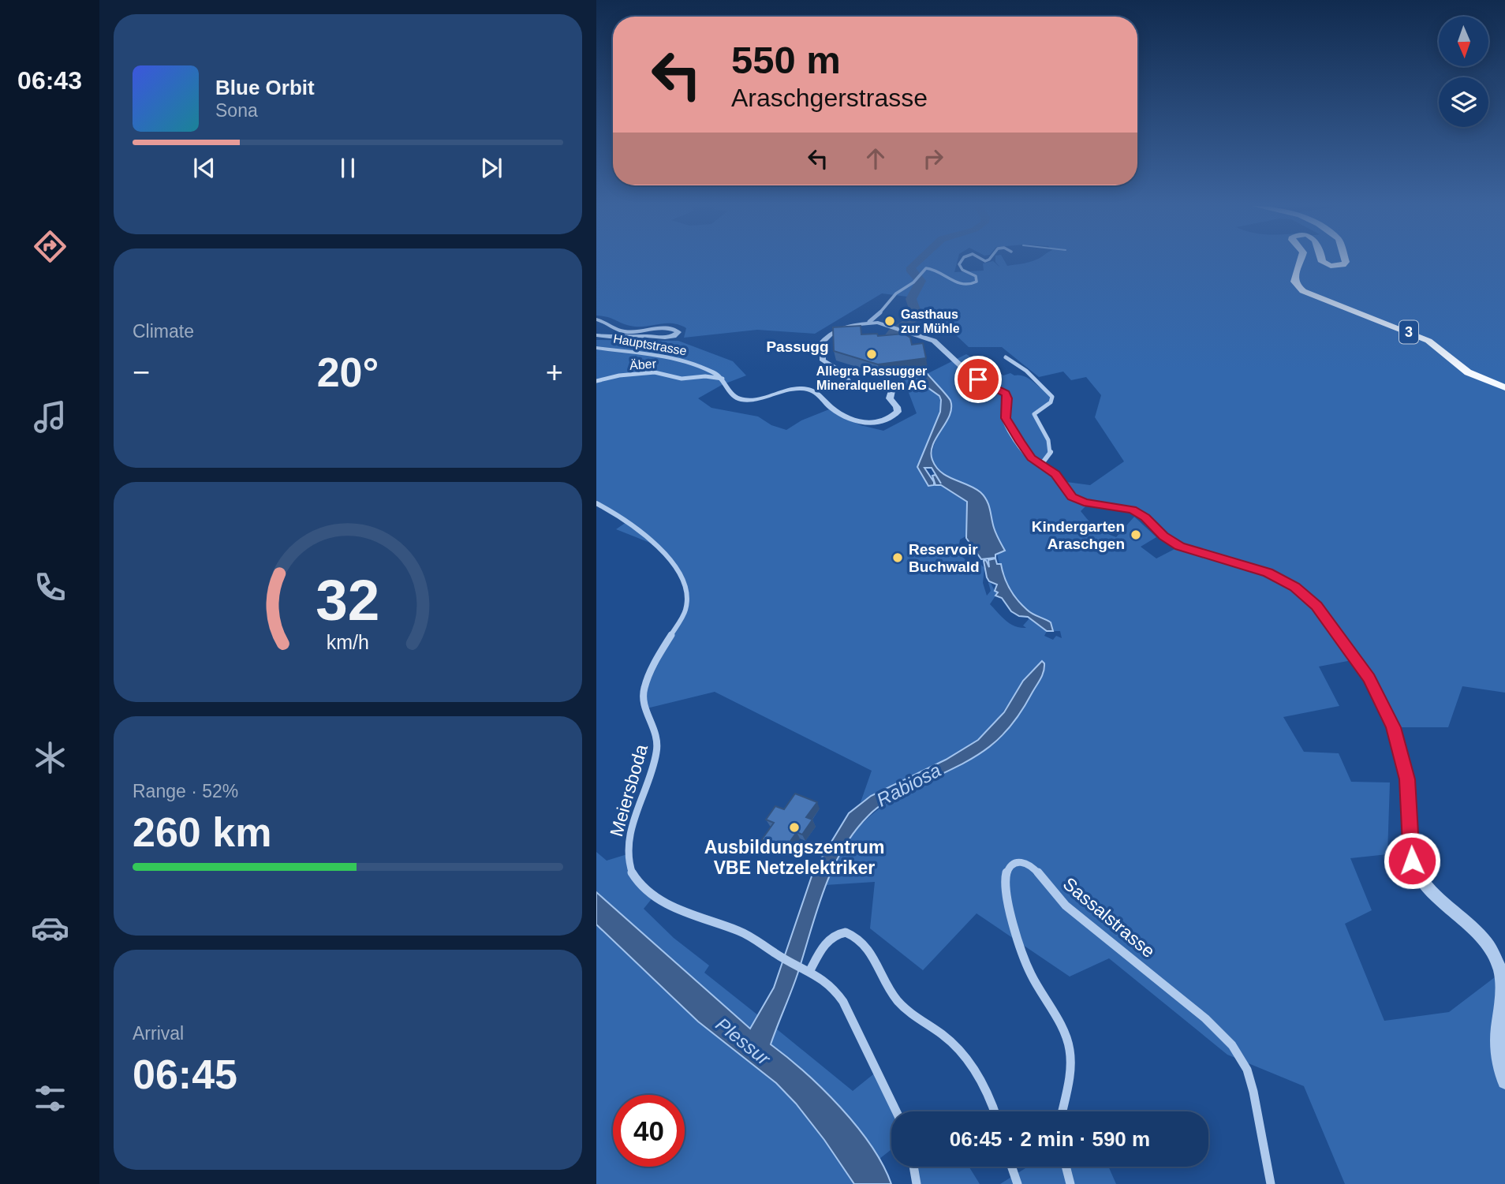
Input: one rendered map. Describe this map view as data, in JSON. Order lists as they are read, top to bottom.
{
  "streets": {
    "main road": ["3"],
    "street": [
      "Hauptstrasse",
      "Äber",
      "Meiersboda",
      "Sassalstrasse"
    ]
  },
  "crossings": [
    ["Hauptstrasse", "Äber"]
  ],
  "districts": ["Passugg"],
  "water": ["Rabiosa", "Plessur"],
  "places": [
    "Gasthaus zur Mühle",
    "Allegra Passugger Mineralquellen AG",
    "Kindergarten Araschgen",
    "Reservoir Buchwald",
    "Ausbildungszentrum VBE Netzelektriker"
  ],
  "north": "bottom",
  "page": {
    "tabs": "06:43",
    "turn": ["550 m", "Araschgerstrasse"],
    "song": ["Blue Orbit", "Sona"],
    "tile": [
      "Climate",
      ["Range · 52%", "260 km"],
      ["Arrival", "06:45"]
    ],
    "heat": ["−", "20°", "+"],
    "limit": "40",
    "trip": "06:45 · 2 min · 590 m",
    "gauge": ["32", "km/h"]
  }
}
